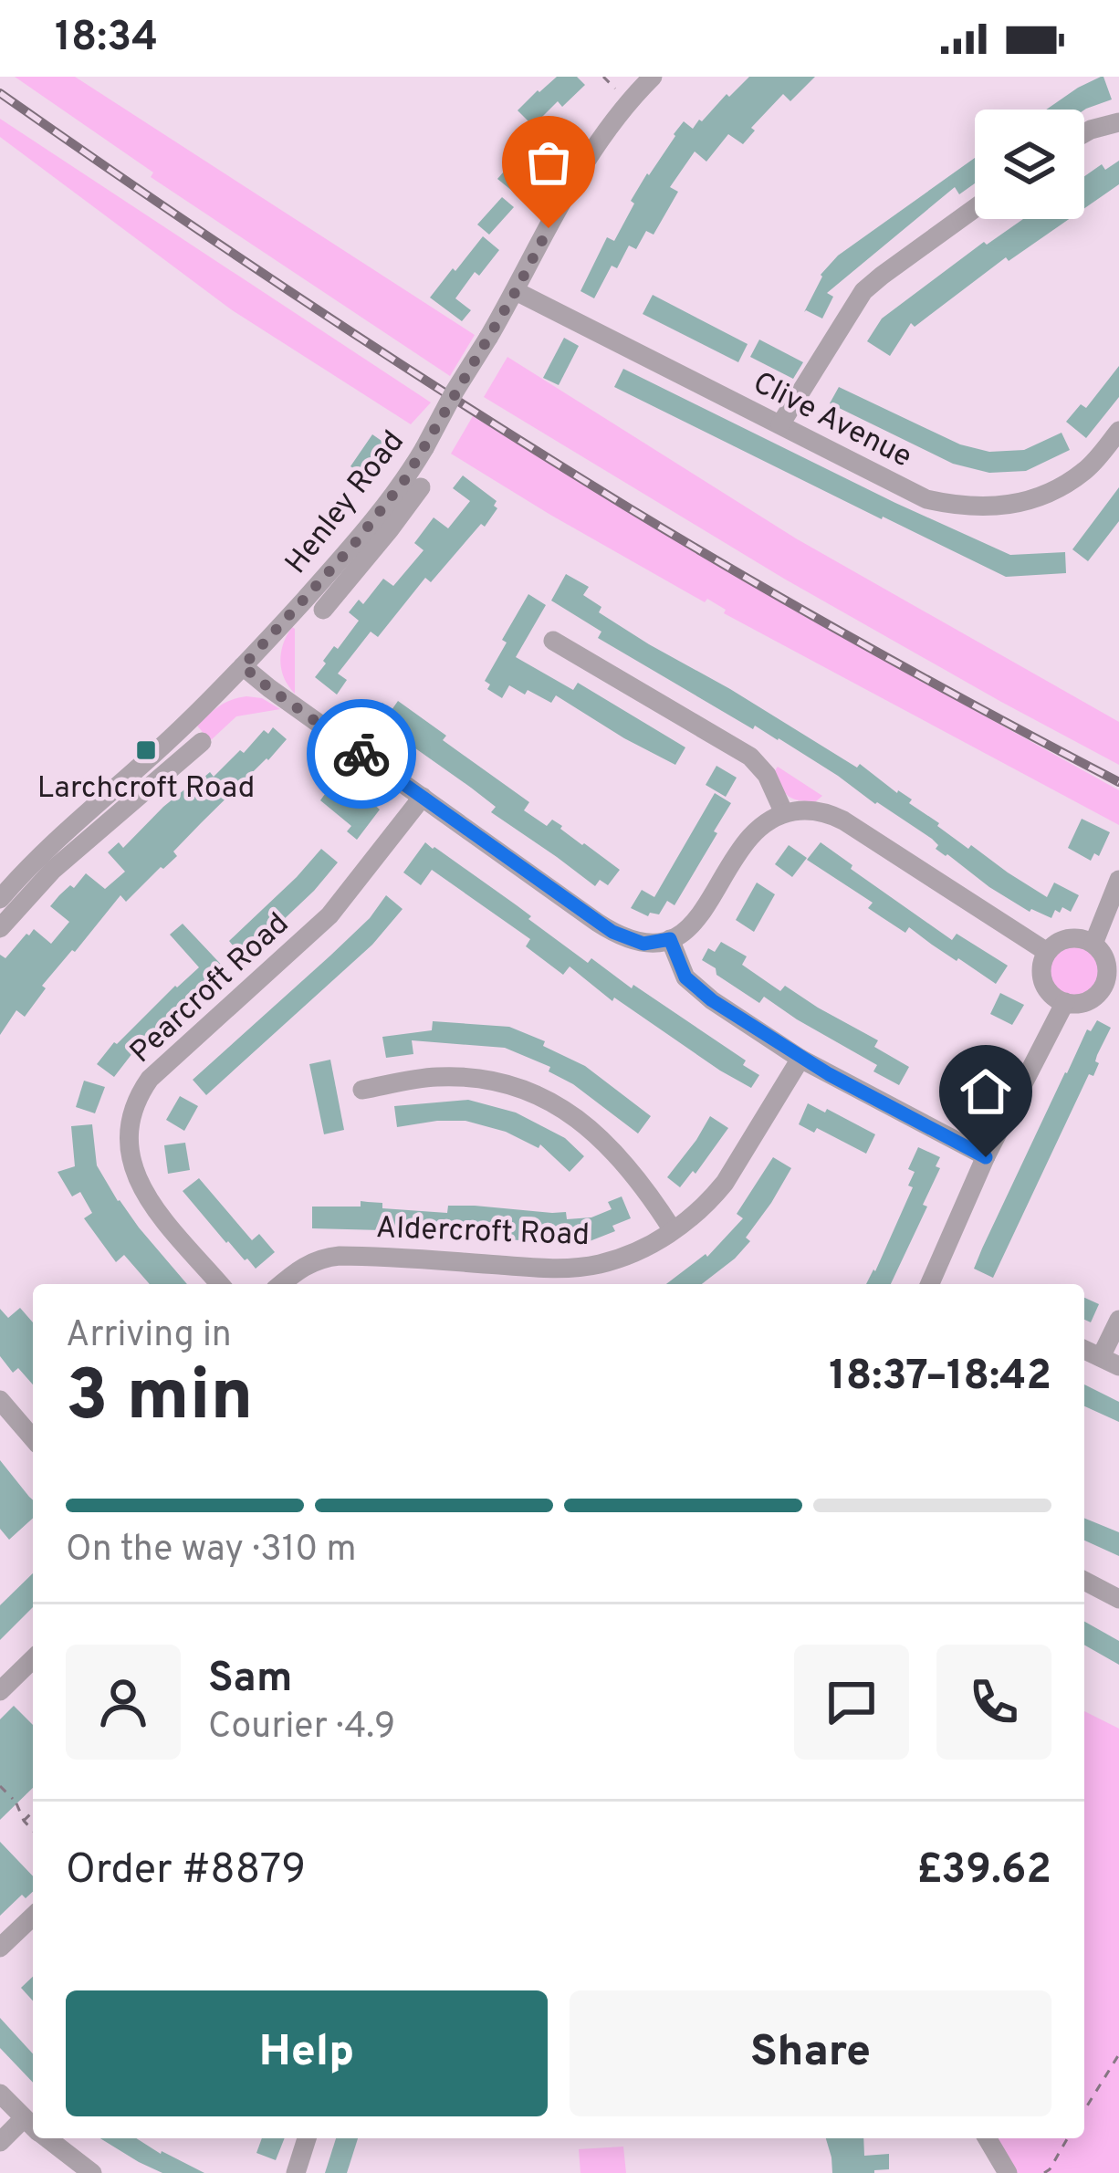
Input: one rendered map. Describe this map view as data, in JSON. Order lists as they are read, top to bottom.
{
  "streets": {
    "street": [
      "Clive Avenue",
      "Henley Road",
      "Pearcroft Road",
      "Aldercroft Road"
    ]
  },
  "crossings": [
    ["Clive Avenue", "Henley Road"]
  ],
  "places": {
    "transit": ["Larchcroft Road"]
  },
  "page": {
    "status": "18:34",
    "heading": ["3 min", "Arriving in", "18:37–18:42"],
    "panel": [
      "Sam",
      "Courier · 4.9",
      "Order #8879",
      "£39.62"
    ],
    "bar": "On the way · 310 m",
    "buttons": ["Help", "Share"]
  }
}
